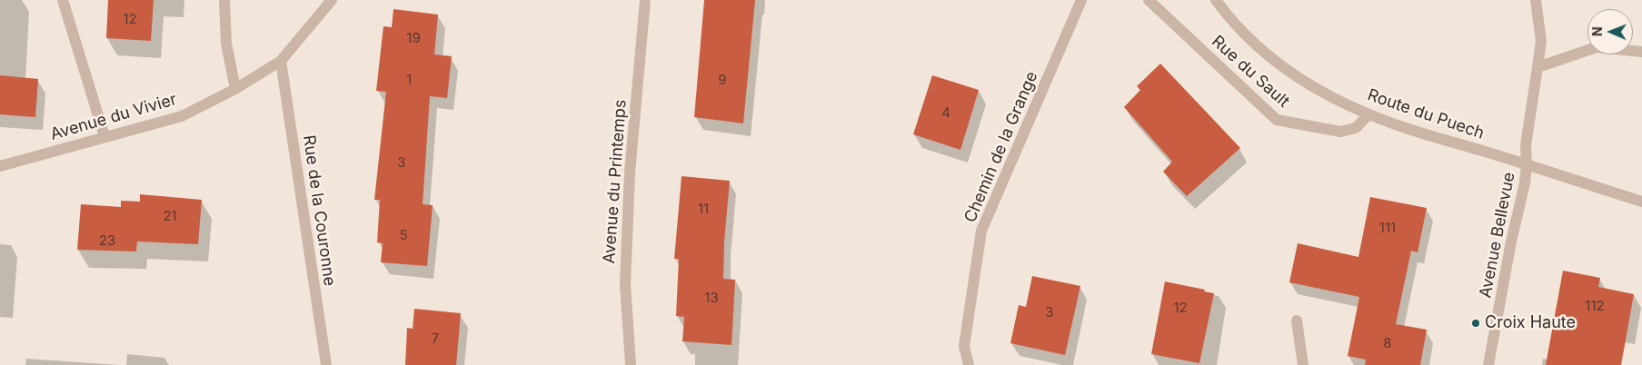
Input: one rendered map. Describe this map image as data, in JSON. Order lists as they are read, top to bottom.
{
  "streets": {
    "street": [
      "Rue du Sault",
      "Route du Puech",
      "Avenue du Vivier",
      "Chemin de la Grange",
      "Avenue du Printemps",
      "Rue de la Couronne",
      "Avenue Bellevue"
    ]
  },
  "crossings": [
    ["Rue du Sault", "Route du Puech"],
    ["Route du Puech", "Avenue Bellevue"],
    ["Avenue du Vivier", "Rue de la Couronne"]
  ],
  "places": ["Croix Haute"],
  "house_numbers": [
    "12",
    "19",
    "1",
    "9",
    "4",
    "3",
    "11",
    "21",
    "111",
    "5",
    "23",
    "13",
    "112",
    "12",
    "3",
    "7",
    "8"
  ],
  "north": "left"
}
